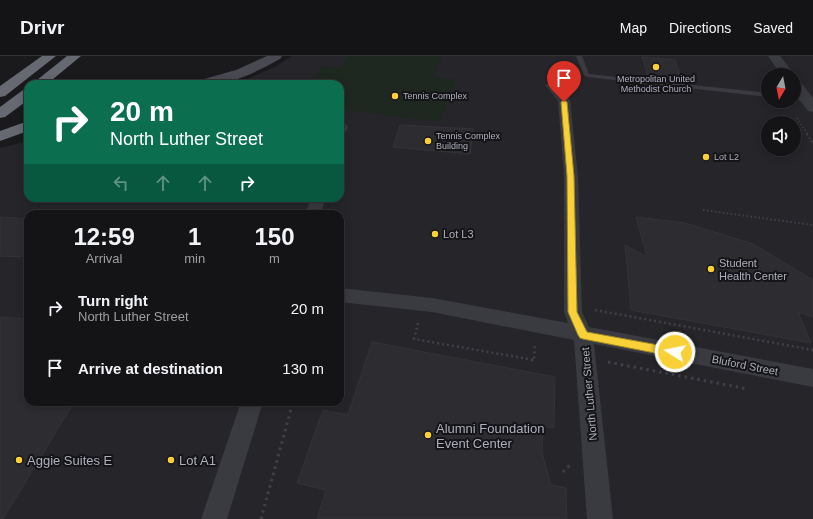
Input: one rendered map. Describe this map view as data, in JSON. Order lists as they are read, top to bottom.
{
  "streets": {
    "street": ["Bluford Street", "North Luther Street"]
  },
  "crossings": [
    ["Bluford Street", "North Luther Street"]
  ],
  "places": [
    "Metropolitan United Methodist Church",
    "Tennis Complex",
    "Tennis Complex Building",
    "Lot L2",
    "Lot L3",
    "Student Health Center",
    "Alumni Foundation Event Center",
    "Aggie Suites E",
    "Lot A1"
  ],
  "north": "bottom",
  "page": {
    "header": "Drivr",
    "nav": ["Map", "Directions", "Saved"],
    "turn": ["20 m", "North Luther Street"],
    "eta": [
      "12:59",
      "Arrival",
      "1",
      "min",
      "150",
      "m"
    ],
    "list": [
      {
        "name": "Turn right",
        "note": "North Luther Street",
        "value": "20 m"
      },
      {
        "name": "Arrive at destination",
        "value": "130 m"
      }
    ]
  }
}
